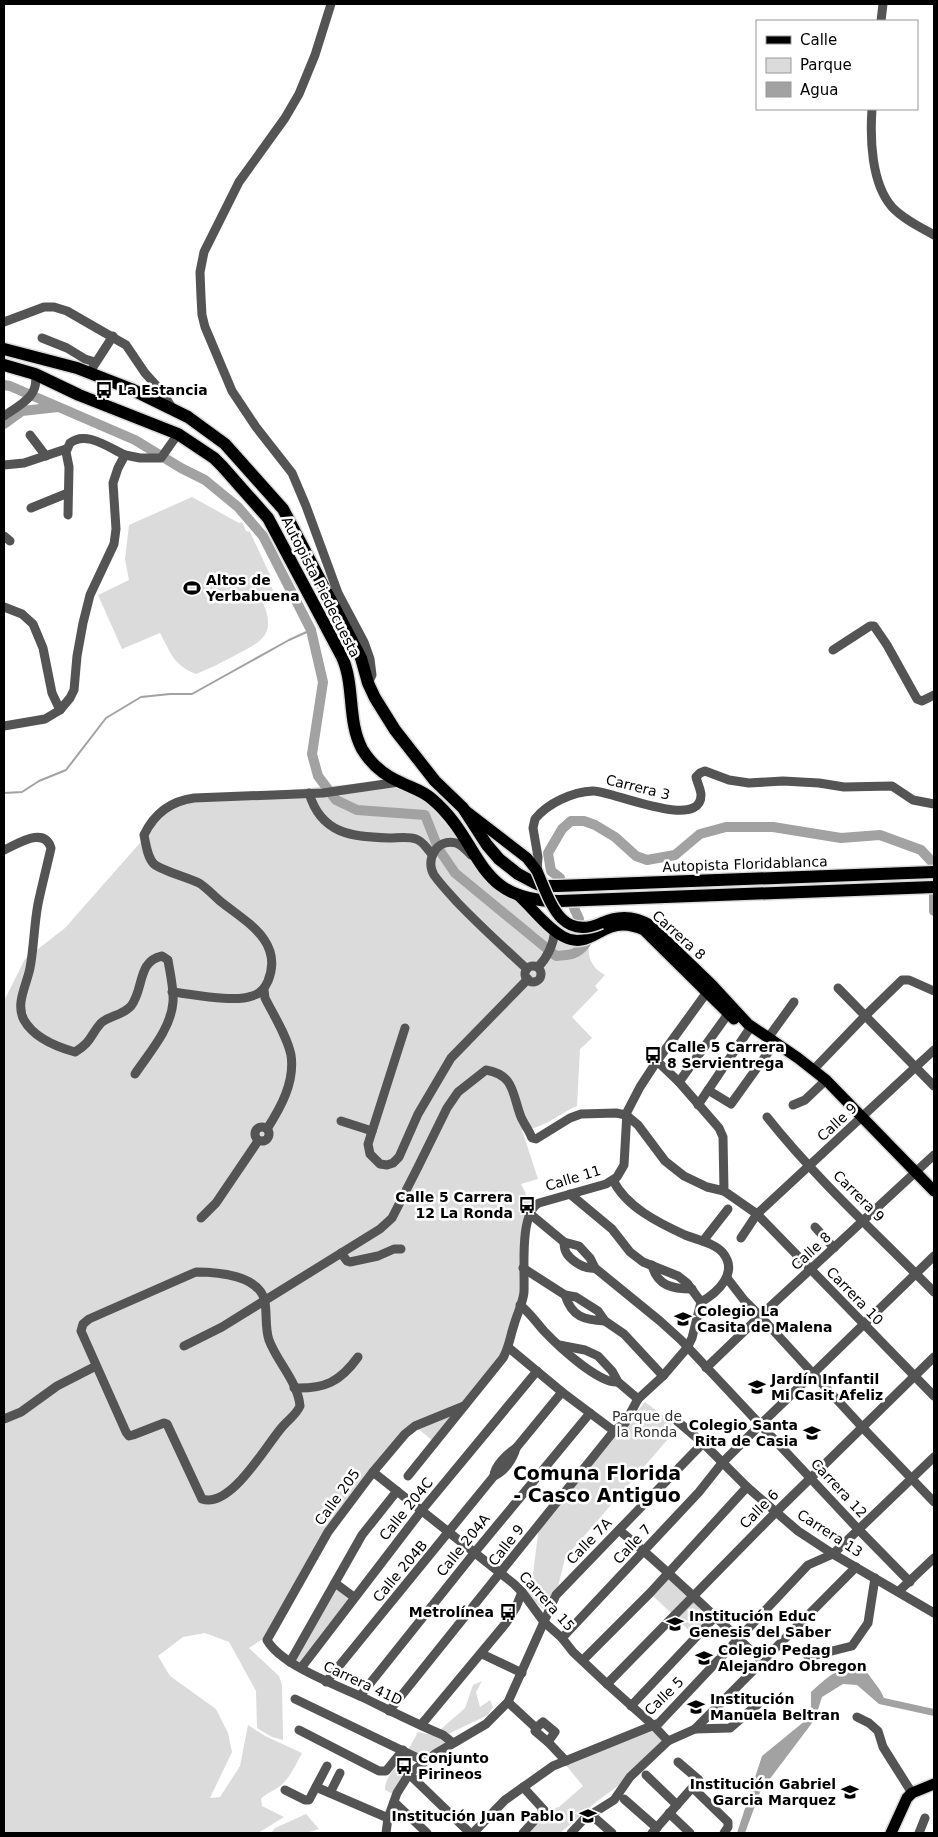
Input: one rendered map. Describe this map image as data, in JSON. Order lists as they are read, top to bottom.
{
  "streets": {
    "highway": ["Autopista Piedecuesta", "Autopista Floridablanca"],
    "main road": ["Carrera 8"],
    "street": [
      "Carrera 3",
      "Calle 9",
      "Calle 11",
      "Carrera 9",
      "Calle 8",
      "Carrera 10",
      "Carrera 12",
      "Calle 205",
      "Calle 204C",
      "Calle 6",
      "Carrera 13",
      "Calle 7A",
      "Calle 7",
      "Calle 204A",
      "Calle 204B",
      "Carrera 15",
      "Carrera 41D",
      "Calle 5"
    ]
  },
  "crossings": [
    ["Autopista Piedecuesta", "Autopista Floridablanca"],
    ["Autopista Piedecuesta", "Carrera 8"],
    ["Carrera 3", "Carrera 8"],
    ["Carrera 8", "Calle 9"],
    ["Carrera 8", "Calle 11"],
    ["Carrera 8", "Calle 8"],
    ["Calle 9", "Carrera 9"],
    ["Calle 9", "Carrera 10"],
    ["Calle 9", "Carrera 12"],
    ["Calle 9", "Carrera 15"],
    ["Calle 9", "Carrera 41D"],
    ["Calle 11", "Carrera 10"],
    ["Carrera 9", "Calle 8"],
    ["Carrera 9", "Calle 7"],
    ["Calle 8", "Carrera 10"],
    ["Calle 8", "Carrera 12"],
    ["Carrera 10", "Calle 6"],
    ["Carrera 10", "Calle 7"],
    ["Carrera 12", "Calle 6"],
    ["Carrera 12", "Calle 7"],
    ["Carrera 12", "Calle 5"],
    ["Calle 205", "Carrera 15"],
    ["Calle 205", "Carrera 41D"],
    ["Calle 204C", "Carrera 15"],
    ["Calle 204C", "Carrera 41D"],
    ["Calle 6", "Carrera 13"],
    ["Calle 6", "Carrera 15"],
    ["Carrera 13", "Calle 7A"],
    ["Carrera 13", "Calle 7"],
    ["Carrera 13", "Calle 5"],
    ["Calle 7A", "Carrera 15"],
    ["Calle 7", "Carrera 15"],
    ["Calle 204A", "Carrera 15"],
    ["Calle 204A", "Carrera 41D"],
    ["Calle 204B", "Carrera 15"],
    ["Calle 204B", "Carrera 41D"],
    ["Carrera 15", "Calle 5"]
  ],
  "districts": ["Comuna Florida - Casco Antiguo"],
  "parks": ["Parque de la Ronda"],
  "places": {
    "bus stop": [
      "La Estancia",
      "Calle 5 Carrera 8 Servientrega",
      "Calle 5 Carrera 12 La Ronda",
      "Metrolínea",
      "Conjunto Pirineos"
    ],
    "sports": ["Altos de Yerbabuena"],
    "school or university": [
      "Colegio La Casita de Malena",
      "Jardín Infantil Mi Casit Afeliz",
      "Colegio Santa Rita de Casia",
      "Institución Educ Genesis del Saber",
      "Colegio Pedag Alejandro Obregon",
      "Institución Manuela Beltran",
      "Institución Gabriel Garcia Marquez",
      "Institución Juan Pablo I"
    ]
  },
  "legend": ["Calle", "Parque", "Agua"]
}
